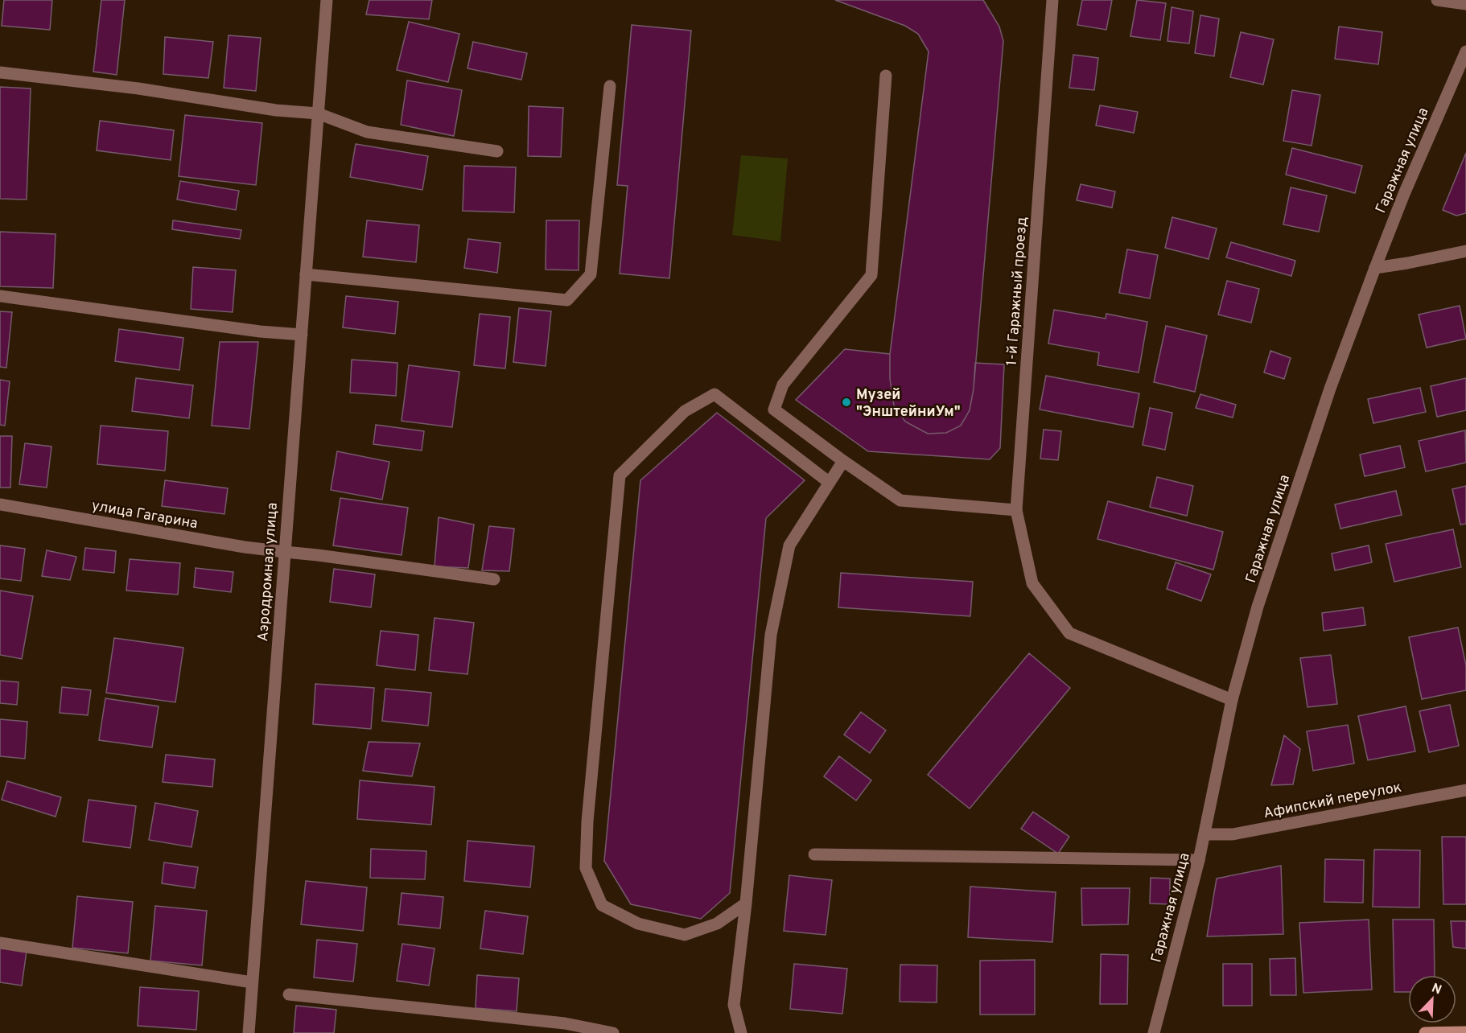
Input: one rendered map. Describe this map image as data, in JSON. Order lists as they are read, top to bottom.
{
  "streets": {
    "street": [
      "Гаражная улица",
      "1-й Гаражный проезд",
      "улица Гагарина",
      "Аэродромная улица",
      "Афипский переулок"
    ]
  },
  "crossings": [
    ["Гаражная улица", "1-й Гаражный проезд"],
    ["Гаражная улица", "Афипский переулок"],
    ["улица Гагарина", "Аэродромная улица"]
  ],
  "places": ["Музей \"ЭнштейниУм\""],
  "north": "top right"
}
